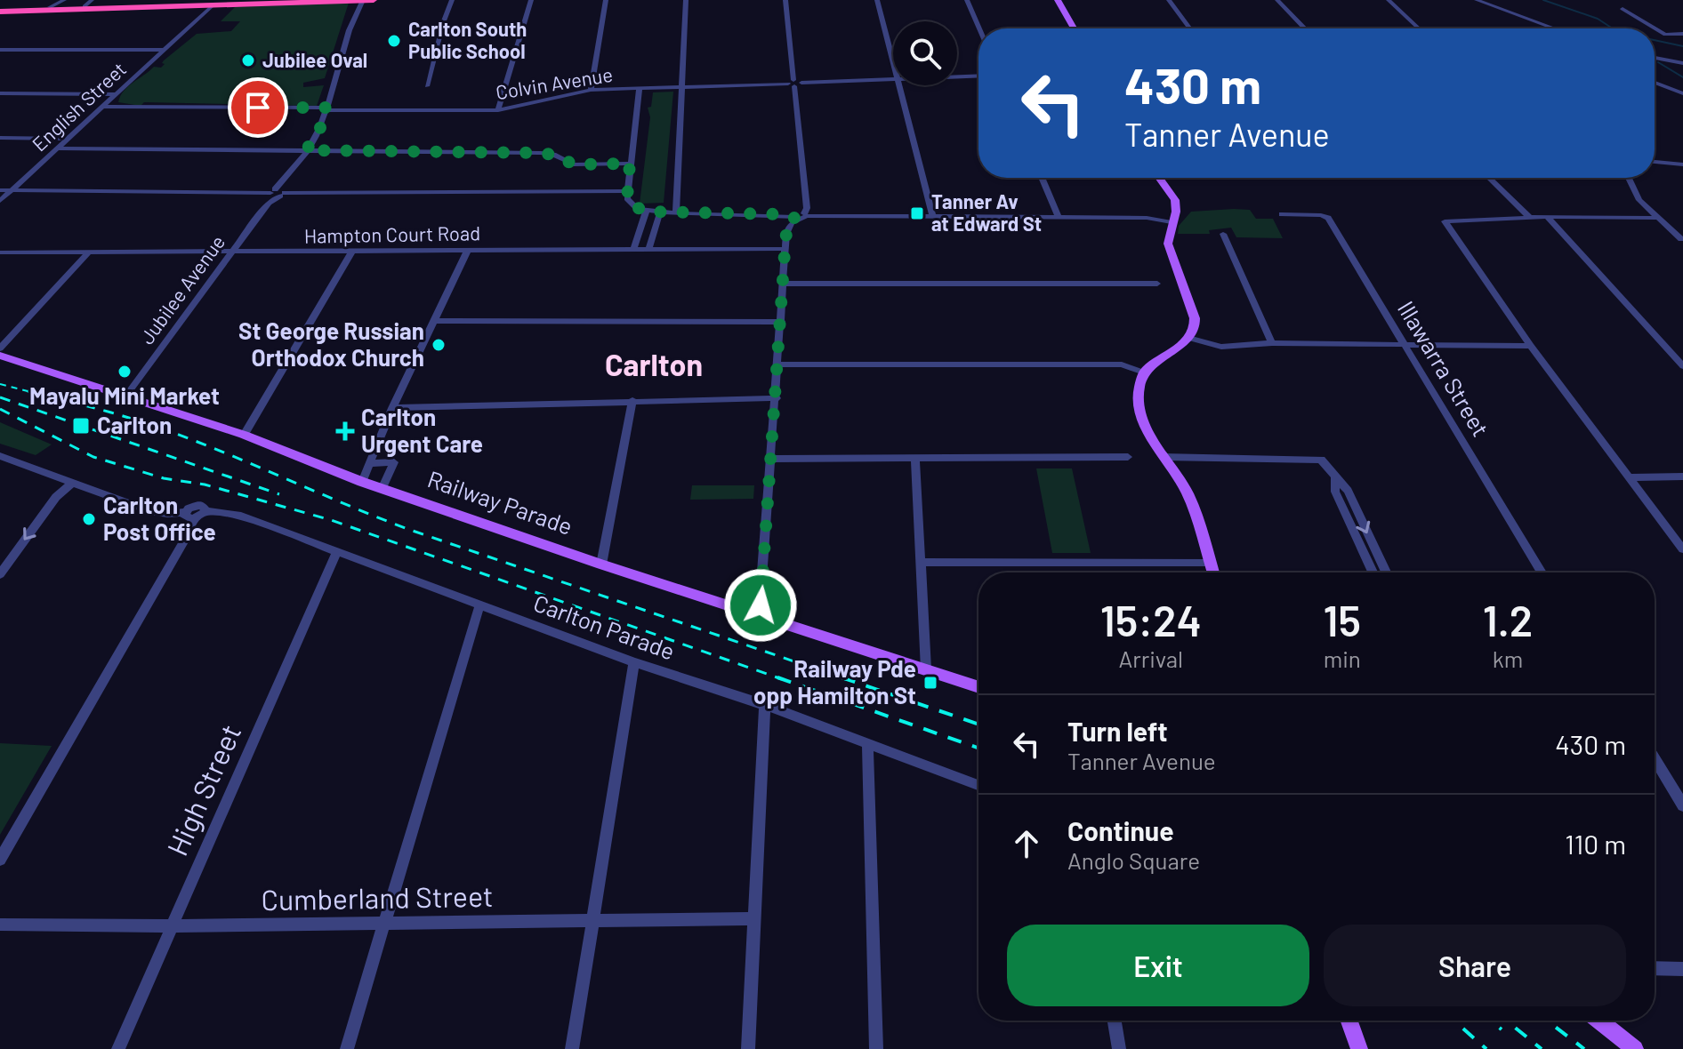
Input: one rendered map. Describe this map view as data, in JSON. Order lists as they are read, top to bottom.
{
  "streets": {
    "main road": ["Railway Parade"],
    "street": [
      "Colvin Avenue",
      "English Street",
      "Hampton Court Road",
      "Jubilee Avenue",
      "Illawarra Street",
      "Carlton Parade",
      "High Street",
      "Cumberland Street"
    ]
  },
  "crossings": [
    ["Colvin Avenue", "English Street"],
    ["Colvin Avenue", "Jubilee Avenue"],
    ["Hampton Court Road", "Jubilee Avenue"],
    ["Jubilee Avenue", "Railway Parade"],
    ["Carlton Parade", "High Street"],
    ["High Street", "Cumberland Street"]
  ],
  "districts": ["Carlton"],
  "places": {
    "other": [
      "Carlton South Public School",
      "Jubilee Oval",
      "St George Russian Orthodox Church",
      "Mayalu Mini Market",
      "Carlton Post Office"
    ],
    "transit": ["Tanner Av at Edward St", "Carlton", "Railway Pde opp Hamilton St"],
    "health": ["Carlton Urgent Care"]
  },
  "page": {
    "turn": ["430 m", "Tanner Avenue"],
    "eta": [
      "15:24",
      "Arrival",
      "15",
      "min",
      "1.2",
      "km"
    ],
    "list": [
      {
        "name": "Turn left",
        "note": "Tanner Avenue",
        "value": "430 m"
      },
      {
        "name": "Continue",
        "note": "Anglo Square",
        "value": "110 m"
      }
    ],
    "buttons": ["Exit", "Share"]
  }
}
